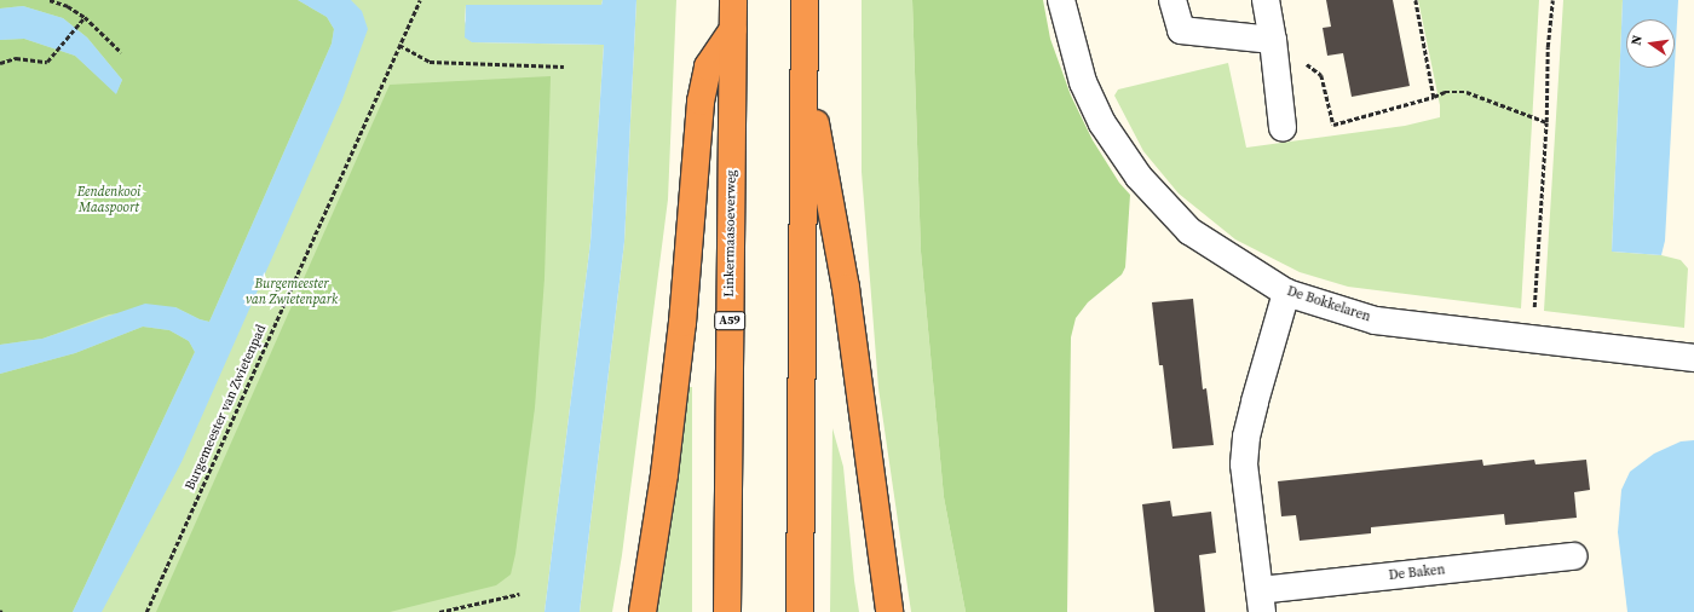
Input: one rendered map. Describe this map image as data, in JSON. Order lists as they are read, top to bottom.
{
  "streets": {
    "highway": ["Linkermaasoeverweg", "A59"],
    "street": ["De Bokkelaren", "De Baken"],
    "path": ["Burgemeester van Zwietenpad"]
  },
  "crossings": [
    ["De Bokkelaren", "De Baken"]
  ],
  "parks": ["Eendenkooi Maaspoort", "Burgemeester van Zwietenpark"],
  "north": "left"
}
